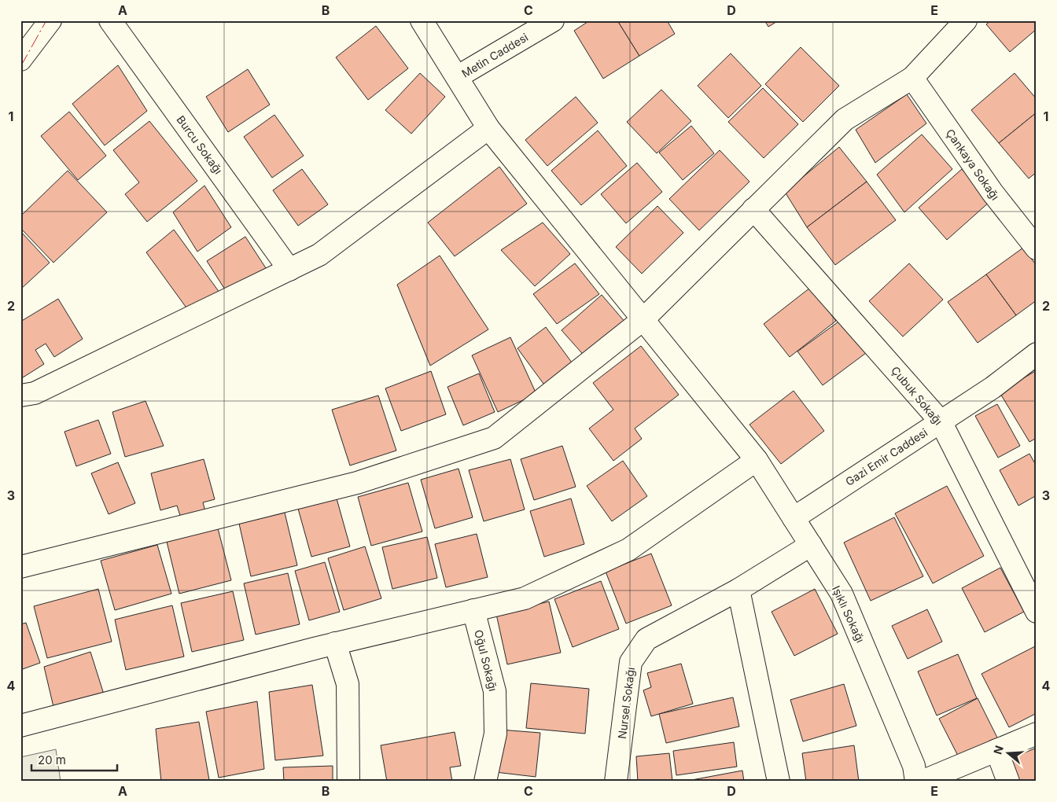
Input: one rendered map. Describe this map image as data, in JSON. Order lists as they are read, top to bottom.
{
  "streets": {
    "street": [
      "Metin Caddesi",
      "Burcu Sokağı",
      "Çankaya Sokağı",
      "Çubuk Sokağı",
      "Gazi Emir Caddesi",
      "Işıklı Sokağı",
      "Oğul Sokağı",
      "Nursel Sokağı"
    ]
  },
  "crossings": [
    ["Metin Caddesi", "Işıklı Sokağı"],
    ["Çubuk Sokağı", "Gazi Emir Caddesi"],
    ["Gazi Emir Caddesi", "Işıklı Sokağı"],
    ["Işıklı Sokağı", "Nursel Sokağı"]
  ],
  "scale_bar": "20 m",
  "north": "left",
  "grid": {
    "columns": [
      "A",
      "B",
      "C",
      "D",
      "E"
    ],
    "rows": [
      "1",
      "2",
      "3",
      "4"
    ]
  }
}
